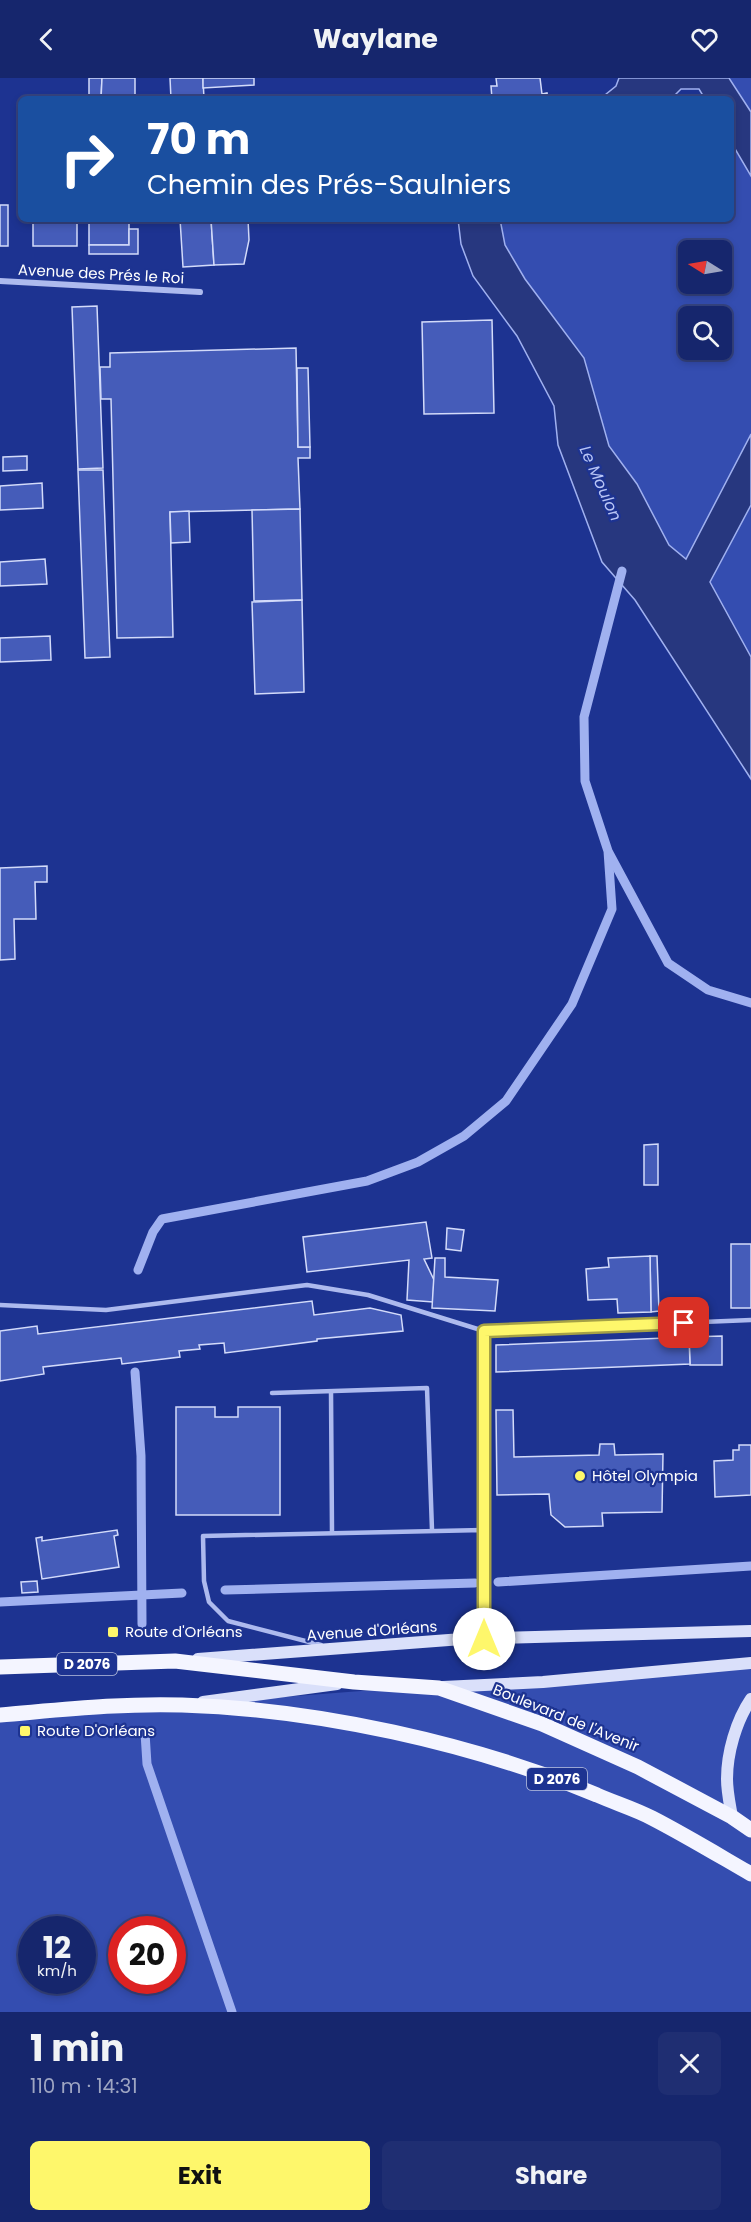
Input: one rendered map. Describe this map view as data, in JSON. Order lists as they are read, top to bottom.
{
  "streets": {
    "main road": ["Avenue d'Orléans", "D 2076", "Boulevard de l'Avenir"],
    "street": ["Avenue des Prés le Roi"]
  },
  "crossings": [
    ["Avenue d'Orléans", "D 2076"],
    ["D 2076", "Boulevard de l'Avenir"]
  ],
  "water": ["Le Moulon"],
  "places": {
    "other": ["Hôtel Olympia"],
    "transit": ["Route d'Orléans", "Route D'Orléans"]
  },
  "north": "left",
  "page": {
    "header": "Waylane",
    "turn": ["70 m", "Chemin des Prés-Saulniers"],
    "speed": "12 km/h",
    "limit": "20",
    "heading": ["1 min", "110 m · 14:31"],
    "buttons": ["Exit", "Share"]
  }
}
